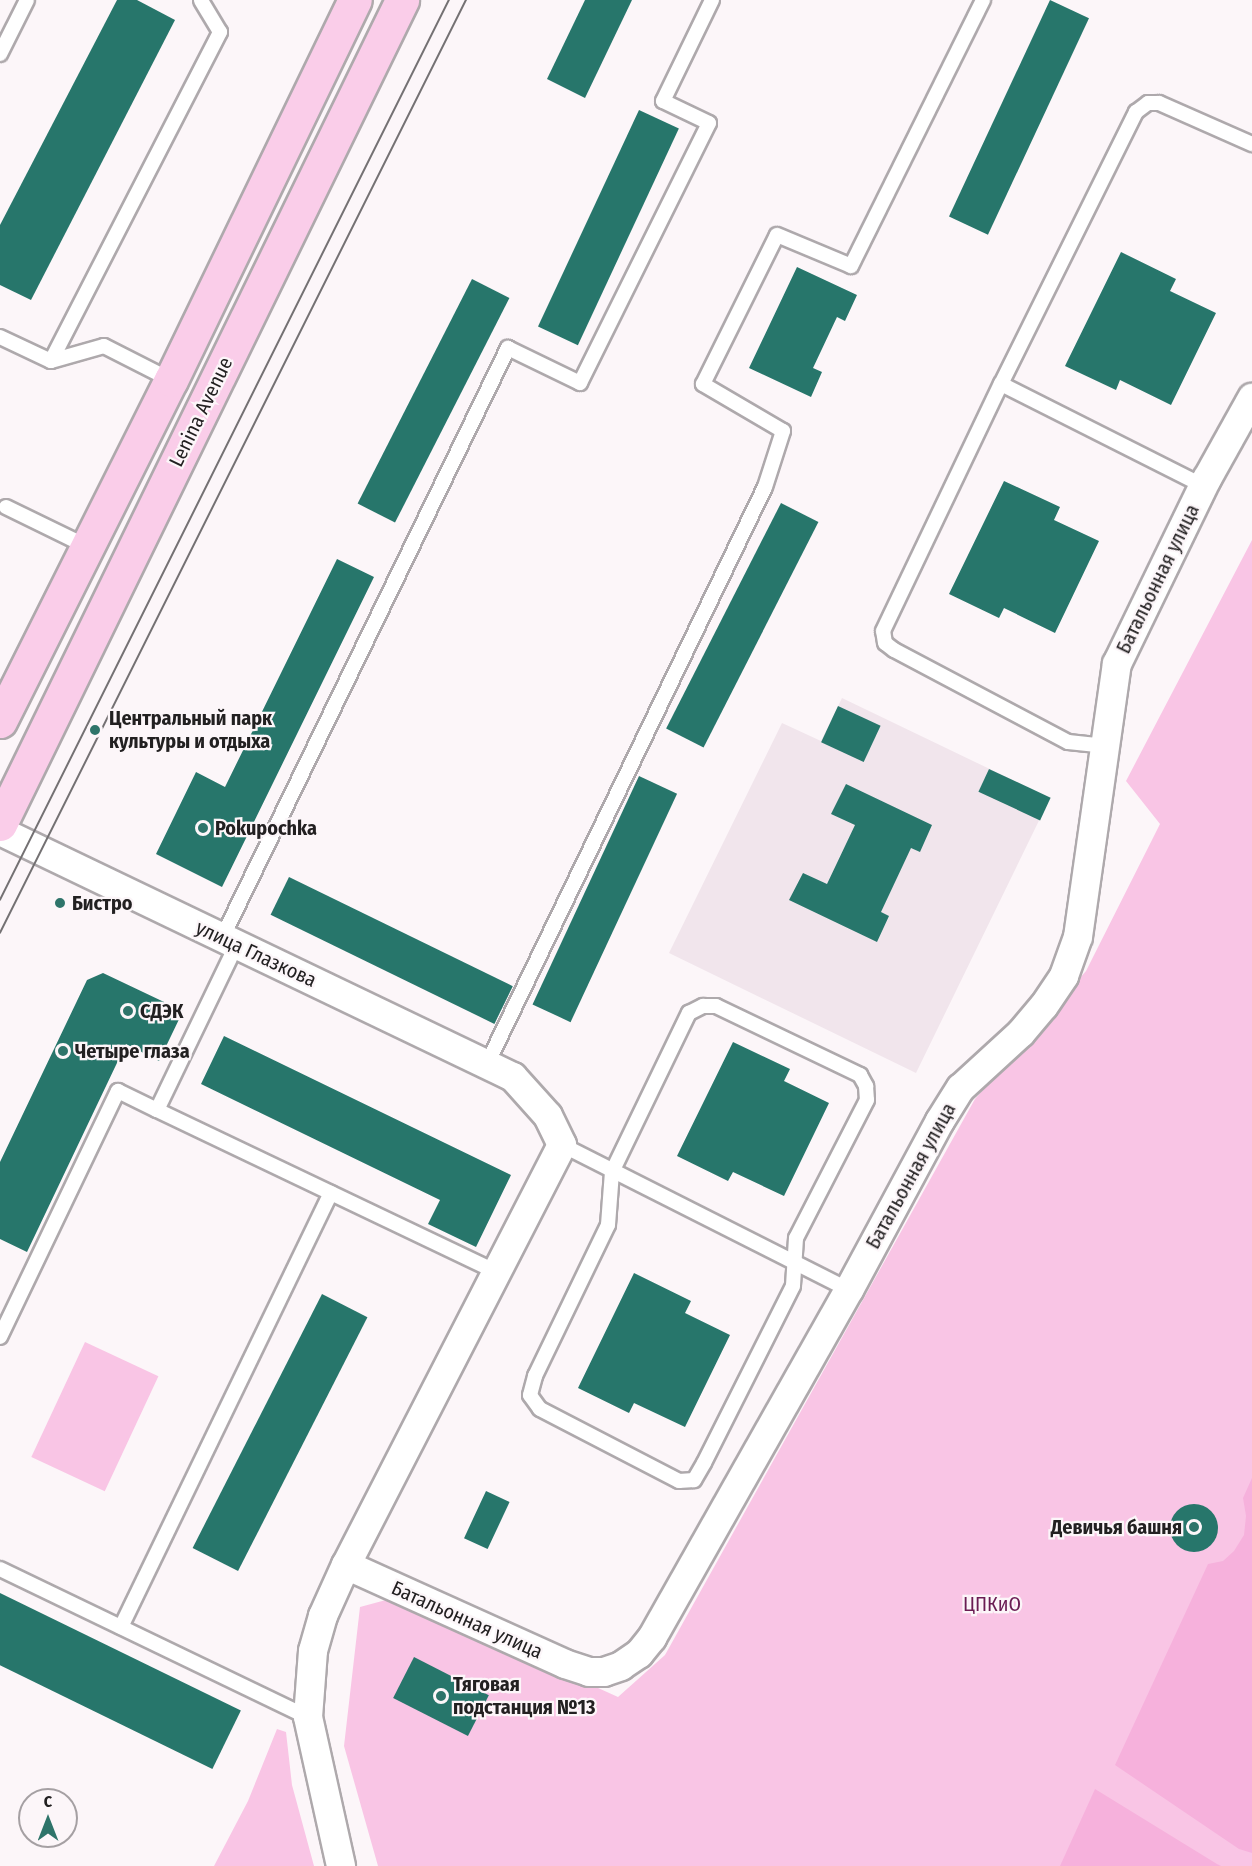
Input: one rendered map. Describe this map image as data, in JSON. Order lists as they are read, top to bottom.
{
  "streets": {
    "main road": ["Lenina Avenue"],
    "street": ["Батальонная улица", "улица Глазкова"]
  },
  "parks": ["ЦПКиО"],
  "places": [
    "Центральный парк культуры и отдыха",
    "Pokupochka",
    "Бистро",
    "СДЭК",
    "Четыре глаза",
    "Девичья башня",
    "Тяговая подстанция №13"
  ],
  "north": "top"
}
